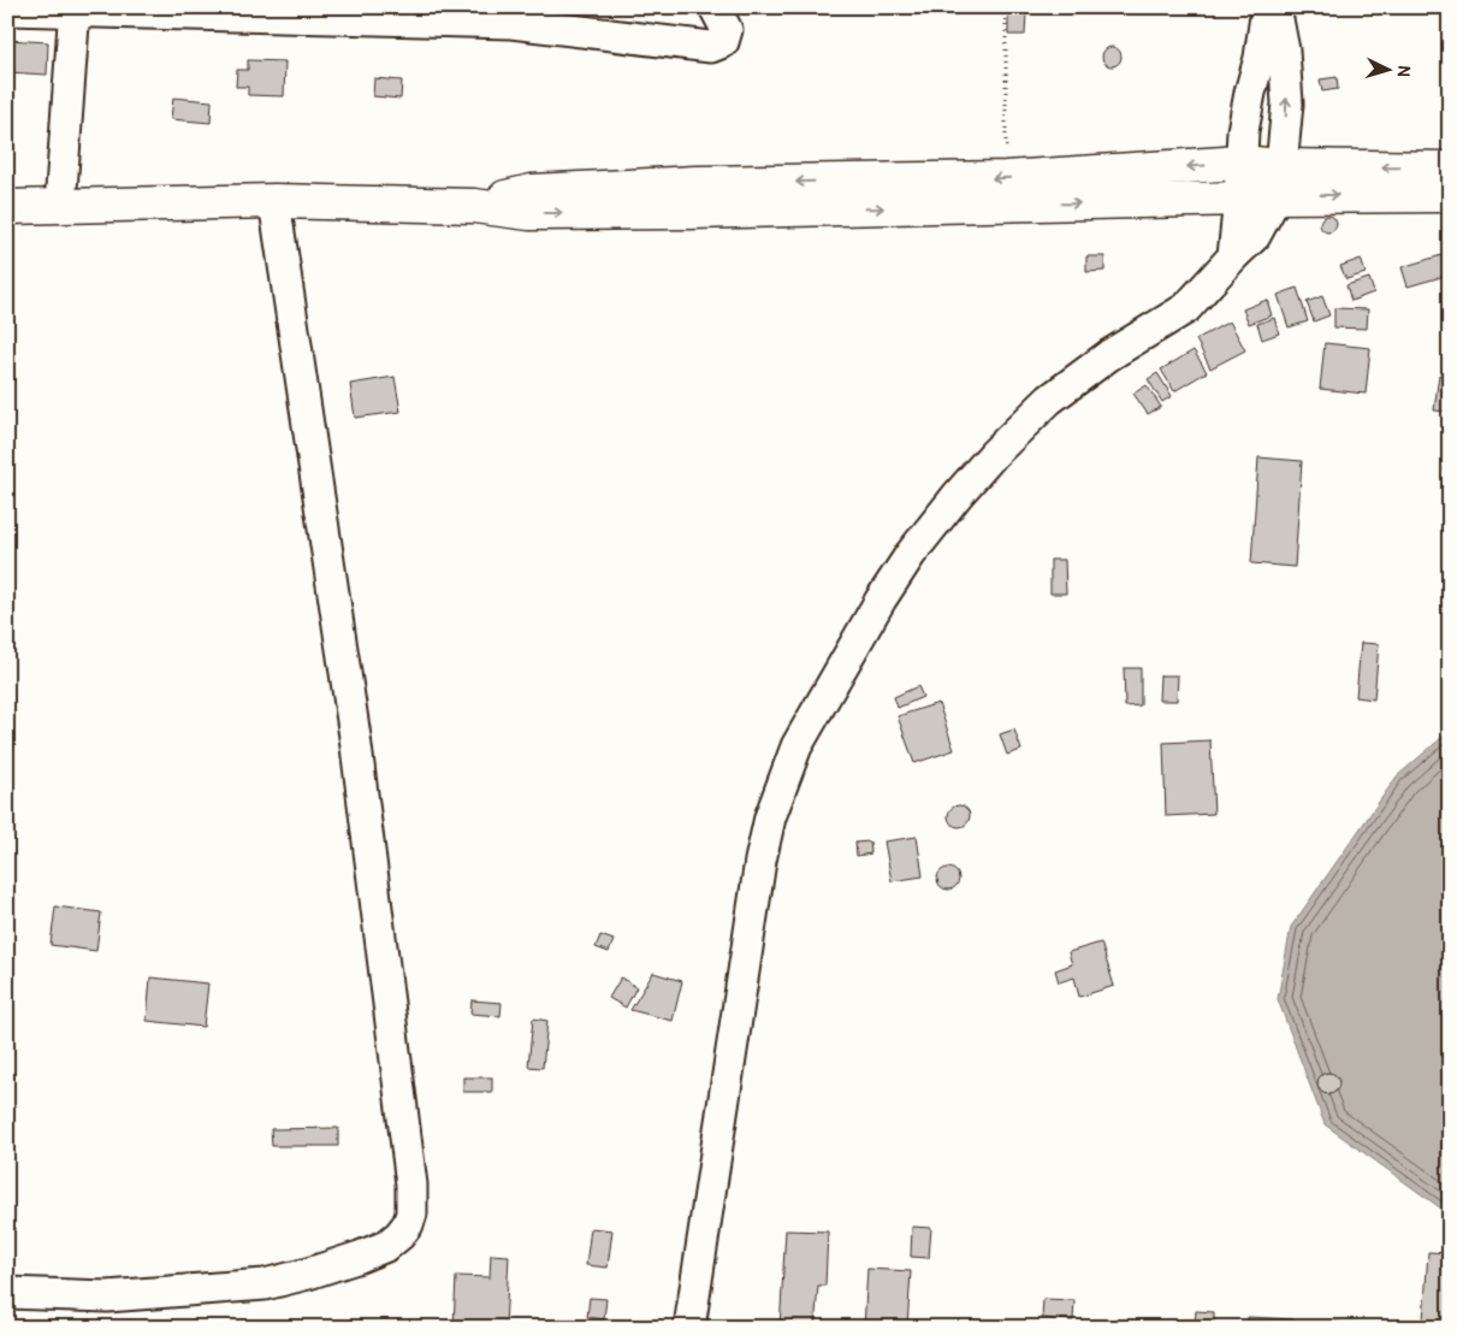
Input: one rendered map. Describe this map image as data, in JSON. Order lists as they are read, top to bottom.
{
  "north": "right"
}
